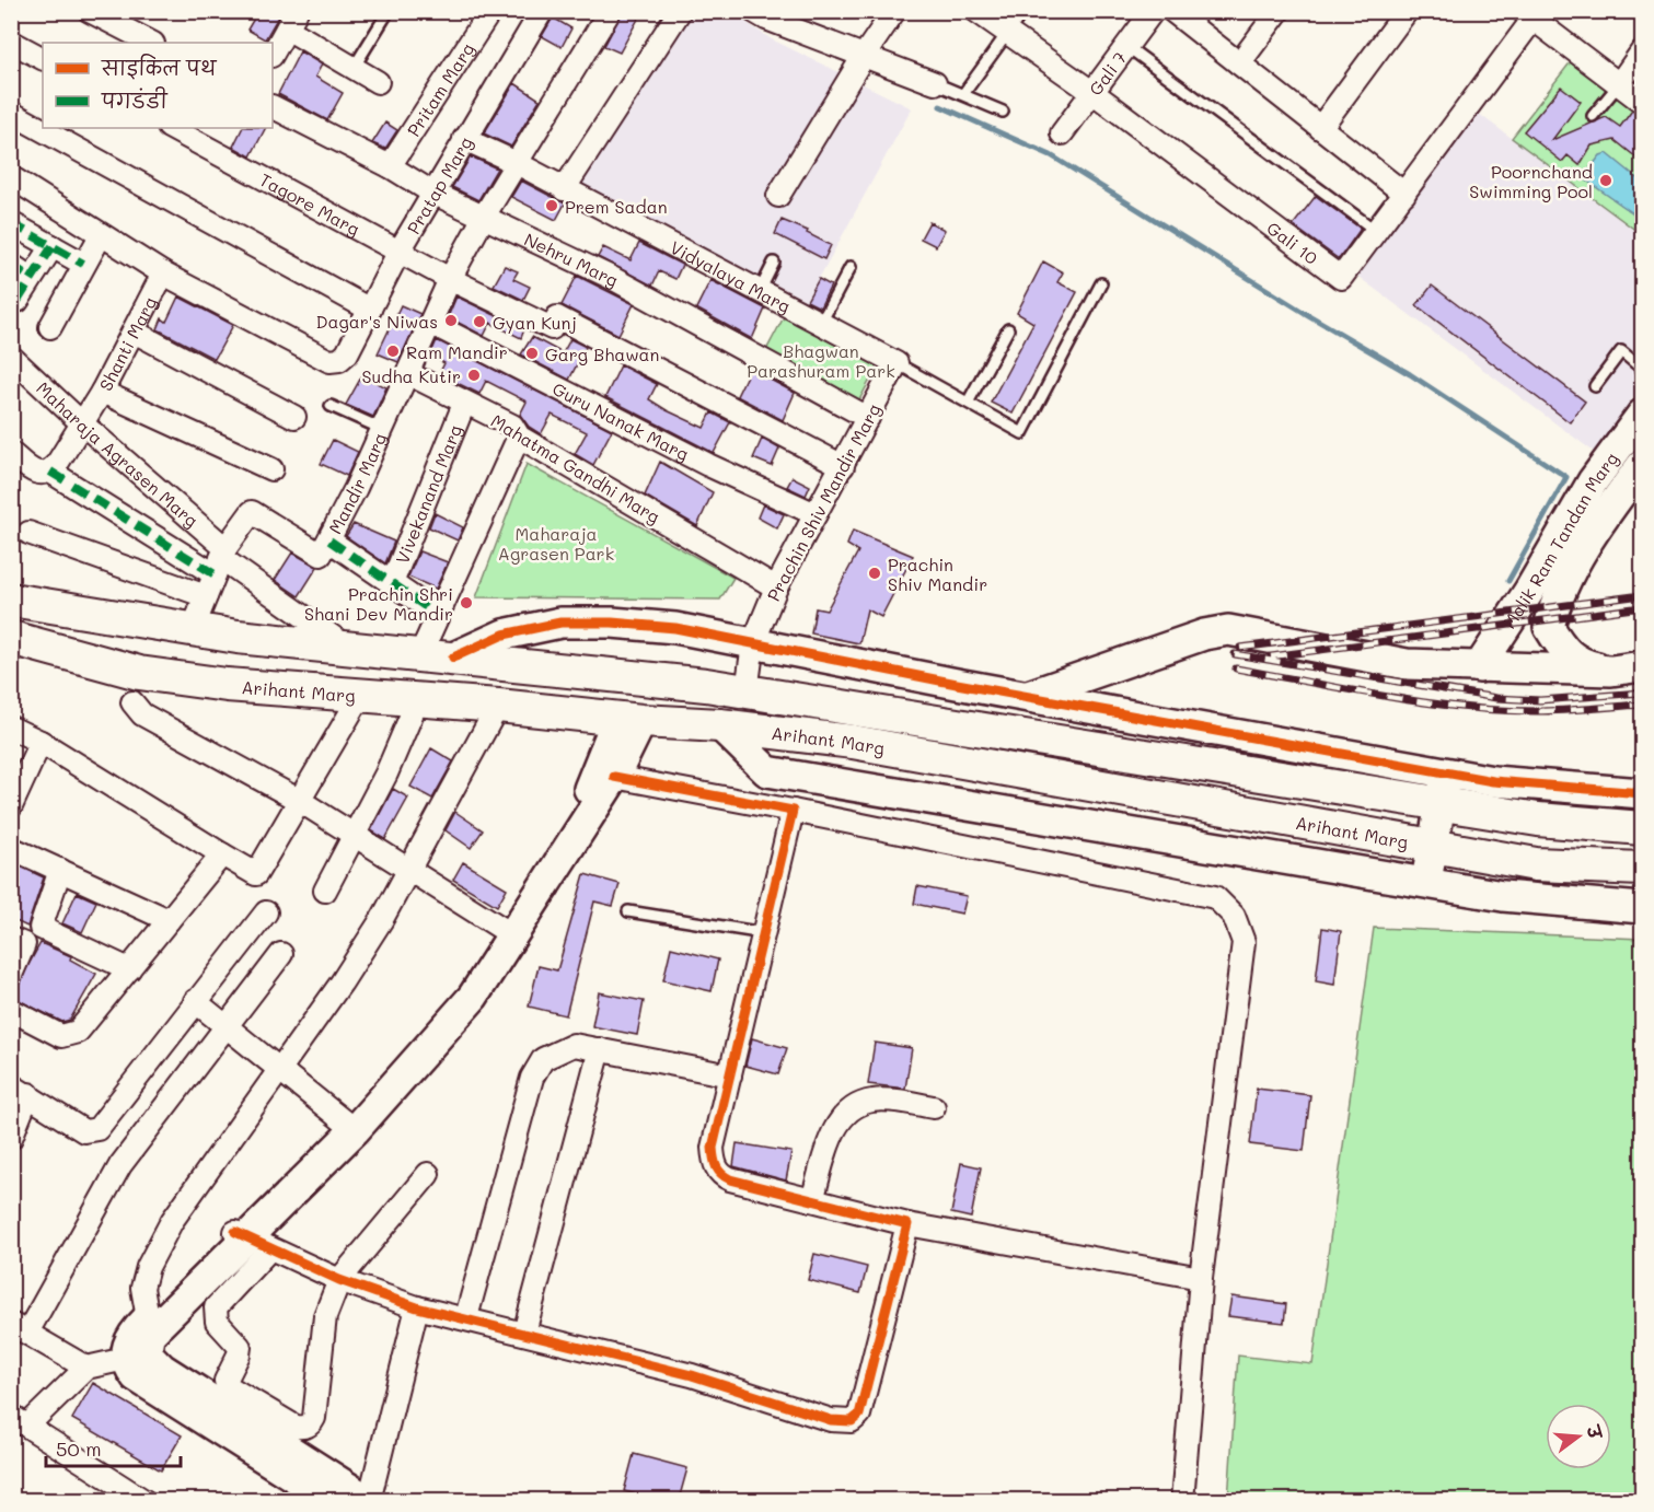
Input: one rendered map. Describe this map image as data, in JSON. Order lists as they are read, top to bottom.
{
  "streets": {
    "main road": ["Arihant Marg"],
    "street": [
      "Gali 7",
      "Pritam Marg",
      "Pratap Marg",
      "Tagore Marg",
      "Gali 10",
      "Nehru Marg",
      "Vidyalaya Marg",
      "Shanti Marg",
      "Guru Nanak Marg",
      "Maharaja Agrasen Marg",
      "Mahatma Gandhi Marg",
      "Mandir Marg",
      "Vivekanand Marg",
      "Prachin Shiv Mandir Marg",
      "Malik Ram Tandan Marg"
    ]
  },
  "crossings": [
    ["Gali 7", "Gali 10"],
    ["Pritam Marg", "Nehru Marg"],
    ["Pratap Marg", "Tagore Marg"],
    ["Pratap Marg", "Nehru Marg"],
    ["Pratap Marg", "Vidyalaya Marg"],
    ["Pratap Marg", "Shanti Marg"],
    ["Tagore Marg", "Mandir Marg"],
    ["Tagore Marg", "Prachin Shiv Mandir Marg"],
    ["Nehru Marg", "Mandir Marg"],
    ["Nehru Marg", "Prachin Shiv Mandir Marg"],
    ["Vidyalaya Marg", "Mandir Marg"],
    ["Vidyalaya Marg", "Prachin Shiv Mandir Marg"],
    ["Shanti Marg", "Maharaja Agrasen Marg"],
    ["Guru Nanak Marg", "Mandir Marg"],
    ["Guru Nanak Marg", "Prachin Shiv Mandir Marg"],
    ["Maharaja Agrasen Marg", "Mandir Marg"],
    ["Mahatma Gandhi Marg", "Mandir Marg"],
    ["Mahatma Gandhi Marg", "Vivekanand Marg"],
    ["Mahatma Gandhi Marg", "Prachin Shiv Mandir Marg"],
    ["Mandir Marg", "Arihant Marg"],
    ["Prachin Shiv Mandir Marg", "Arihant Marg"]
  ],
  "parks": ["Bhagwan Parashuram Park", "Maharaja Agrasen Park"],
  "places": [
    "Poornchand Swimming Pool",
    "Prem Sadan",
    "Dagar's Niwas",
    "Gyan Kunj",
    "Ram Mandir",
    "Garg Bhawan",
    "Sudha Kutir",
    "Prachin Shiv Mandir",
    "Prachin Shri Shani Dev Mandir"
  ],
  "legend": ["साइकिल पथ", "पगडंडी"],
  "scale_bar": "50 m",
  "north": "right"
}
